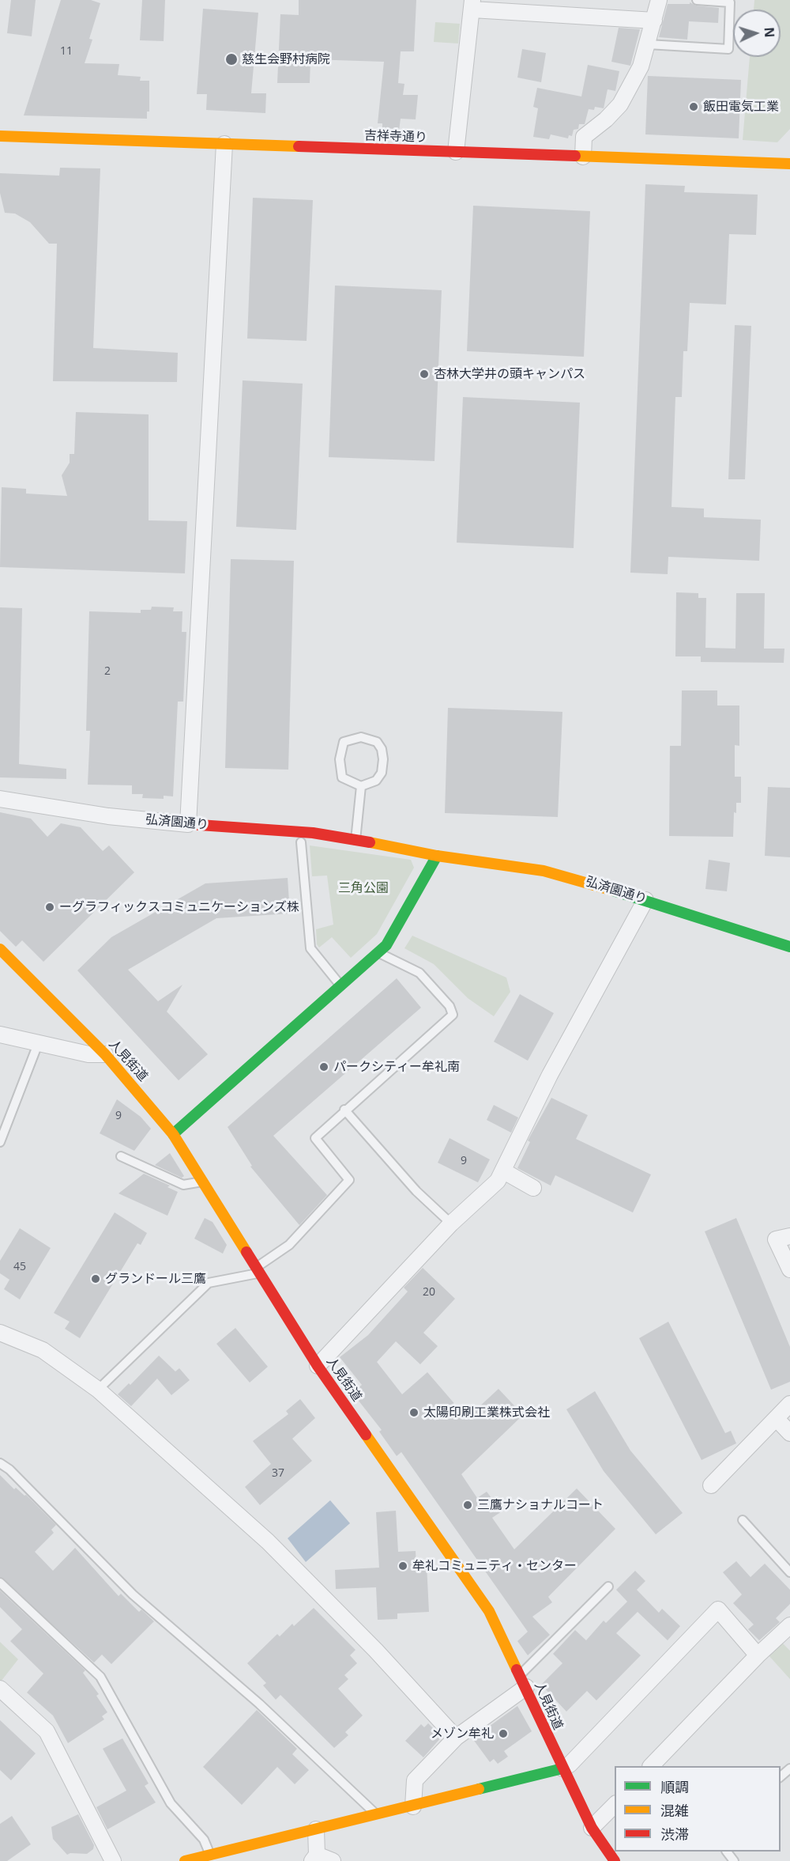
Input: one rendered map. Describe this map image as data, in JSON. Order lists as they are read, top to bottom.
{
  "streets": {
    "main road": ["吉祥寺通り", "弘済園通り", "人見街道"]
  },
  "parks": ["三角公園"],
  "places": [
    "慈生会野村病院",
    "飯田電気工業",
    "杏林大学井の頭キャンパス",
    "ーグラフィックスコミュニケーションズ株",
    "パークシティー牟礼南",
    "グランドール三鷹",
    "太陽印刷工業株式会社",
    "三鷹ナショナルコート",
    "牟礼コミュニティ・センター",
    "メゾン牟礼"
  ],
  "house_numbers": [
    "11",
    "2",
    "9",
    "9",
    "45",
    "20",
    "37"
  ],
  "legend": ["順調", "混雑", "渋滞"],
  "north": "right"
}
